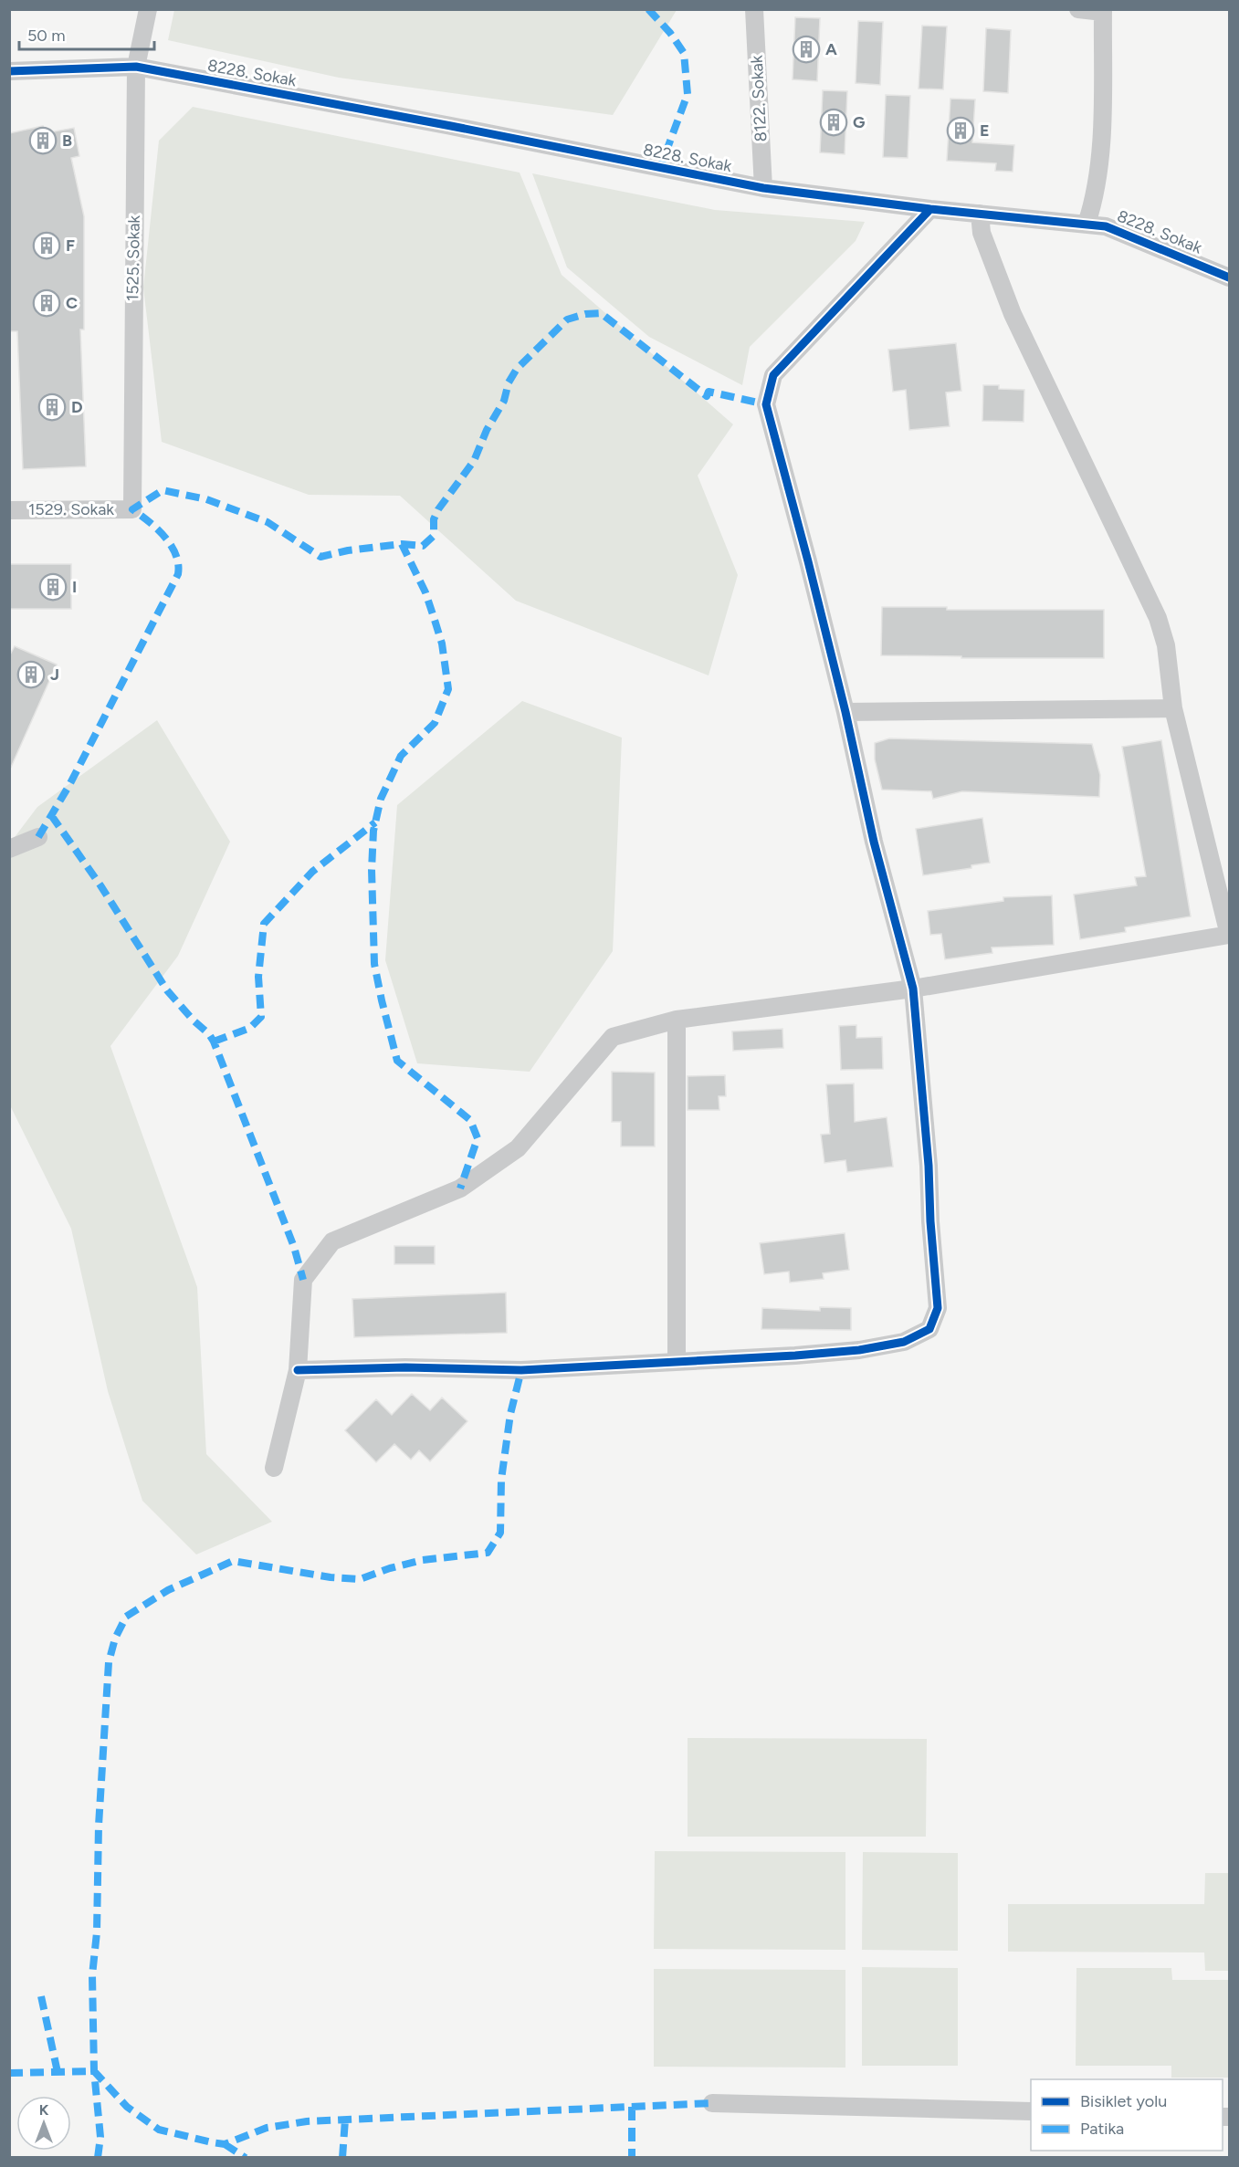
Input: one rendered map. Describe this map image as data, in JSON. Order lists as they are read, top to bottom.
{
  "streets": {
    "street": [
      "8228. Sokak",
      "8122. Sokak",
      "1525. Sokak",
      "1529. Sokak"
    ]
  },
  "crossings": [
    ["8228. Sokak", "8122. Sokak"],
    ["8228. Sokak", "1525. Sokak"],
    ["1525. Sokak", "1529. Sokak"]
  ],
  "places": {
    "building": [
      "A",
      "G",
      "E",
      "B",
      "F",
      "C",
      "D",
      "I",
      "J"
    ]
  },
  "legend": ["Bisiklet yolu", "Patika"],
  "scale_bar": "50 m",
  "north": "top"
}
